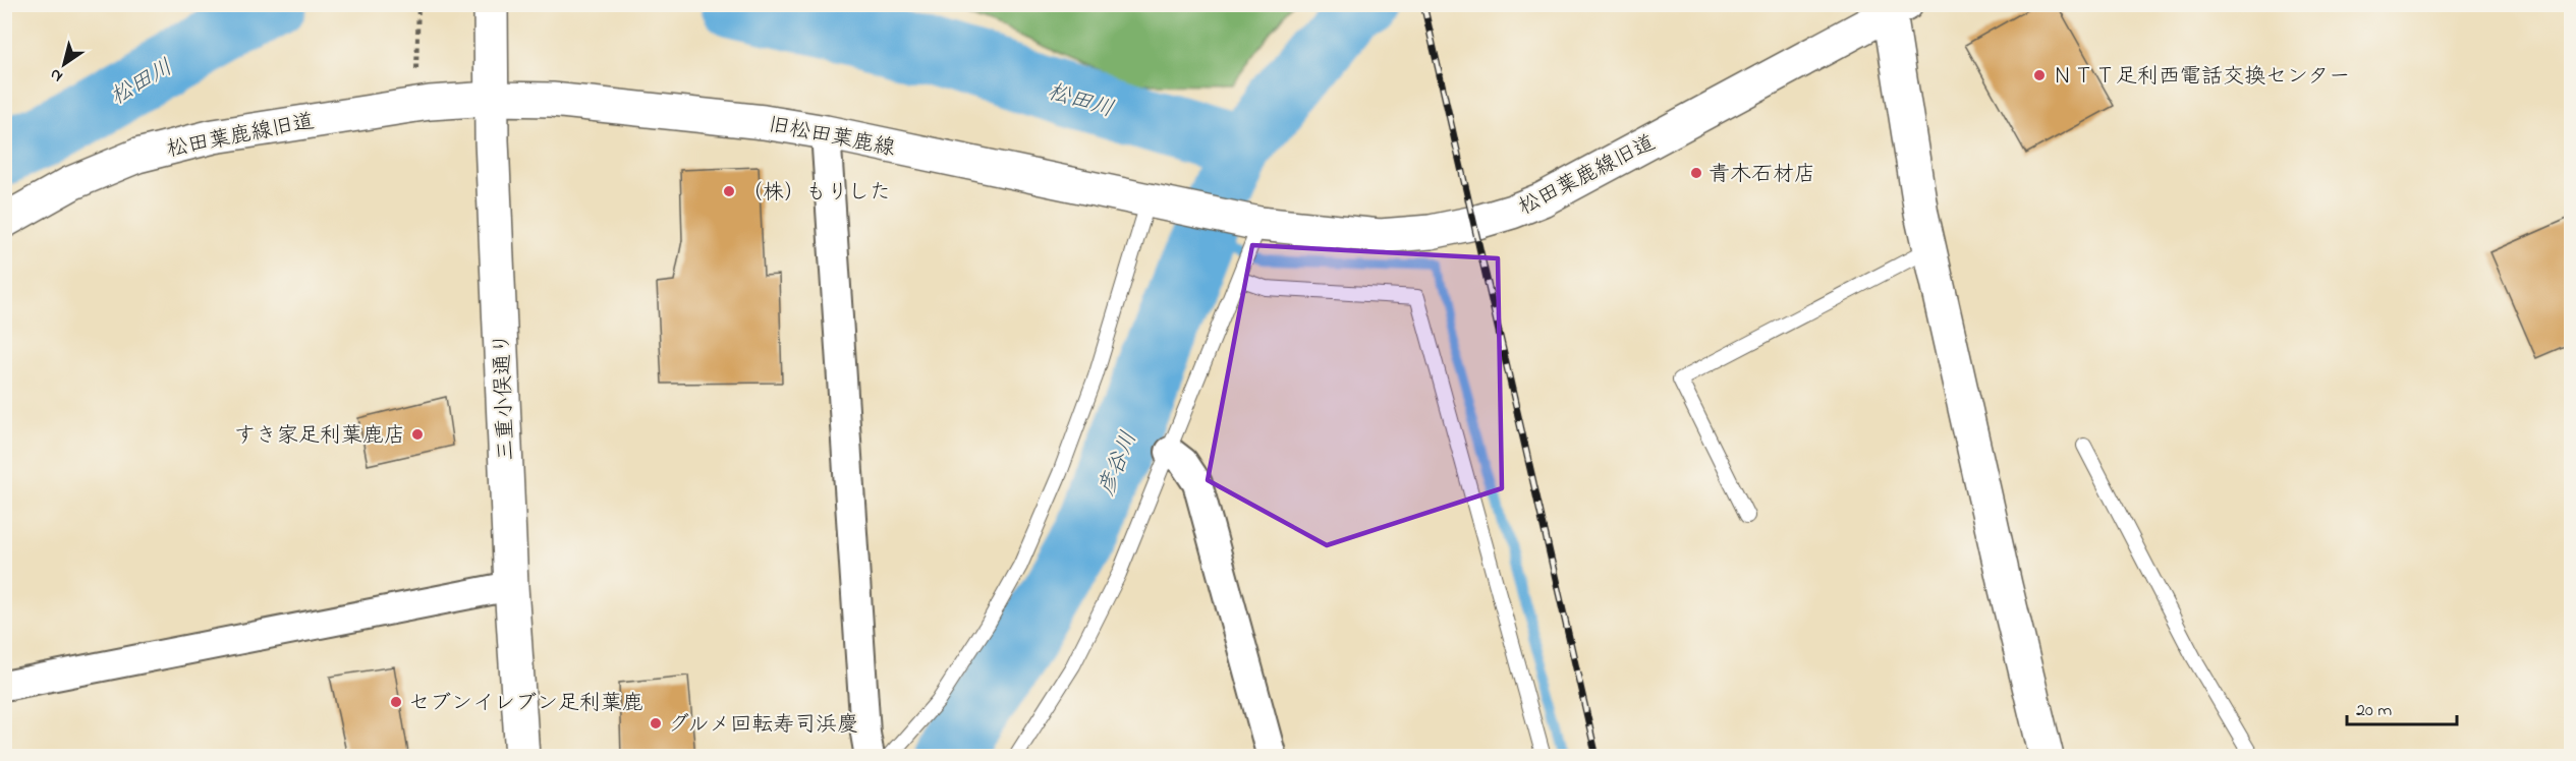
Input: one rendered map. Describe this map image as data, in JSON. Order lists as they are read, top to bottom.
{
  "streets": {
    "street": ["松田葉鹿線旧道", "旧松田葉鹿線", "三重小俣通り"]
  },
  "crossings": [
    ["松田葉鹿線旧道", "旧松田葉鹿線"],
    ["松田葉鹿線旧道", "三重小俣通り"],
    ["旧松田葉鹿線", "三重小俣通り"]
  ],
  "water": ["松田川", "彦谷川"],
  "places": [
    "ＮＴＴ足利西電話交換センター",
    "青木石材店",
    "（株）もりした",
    "すき家足利葉鹿店",
    "セブンイレブン足利葉鹿",
    "グルメ回転寿司浜慶"
  ],
  "scale_bar": "20 m",
  "north": "bottom left"
}
